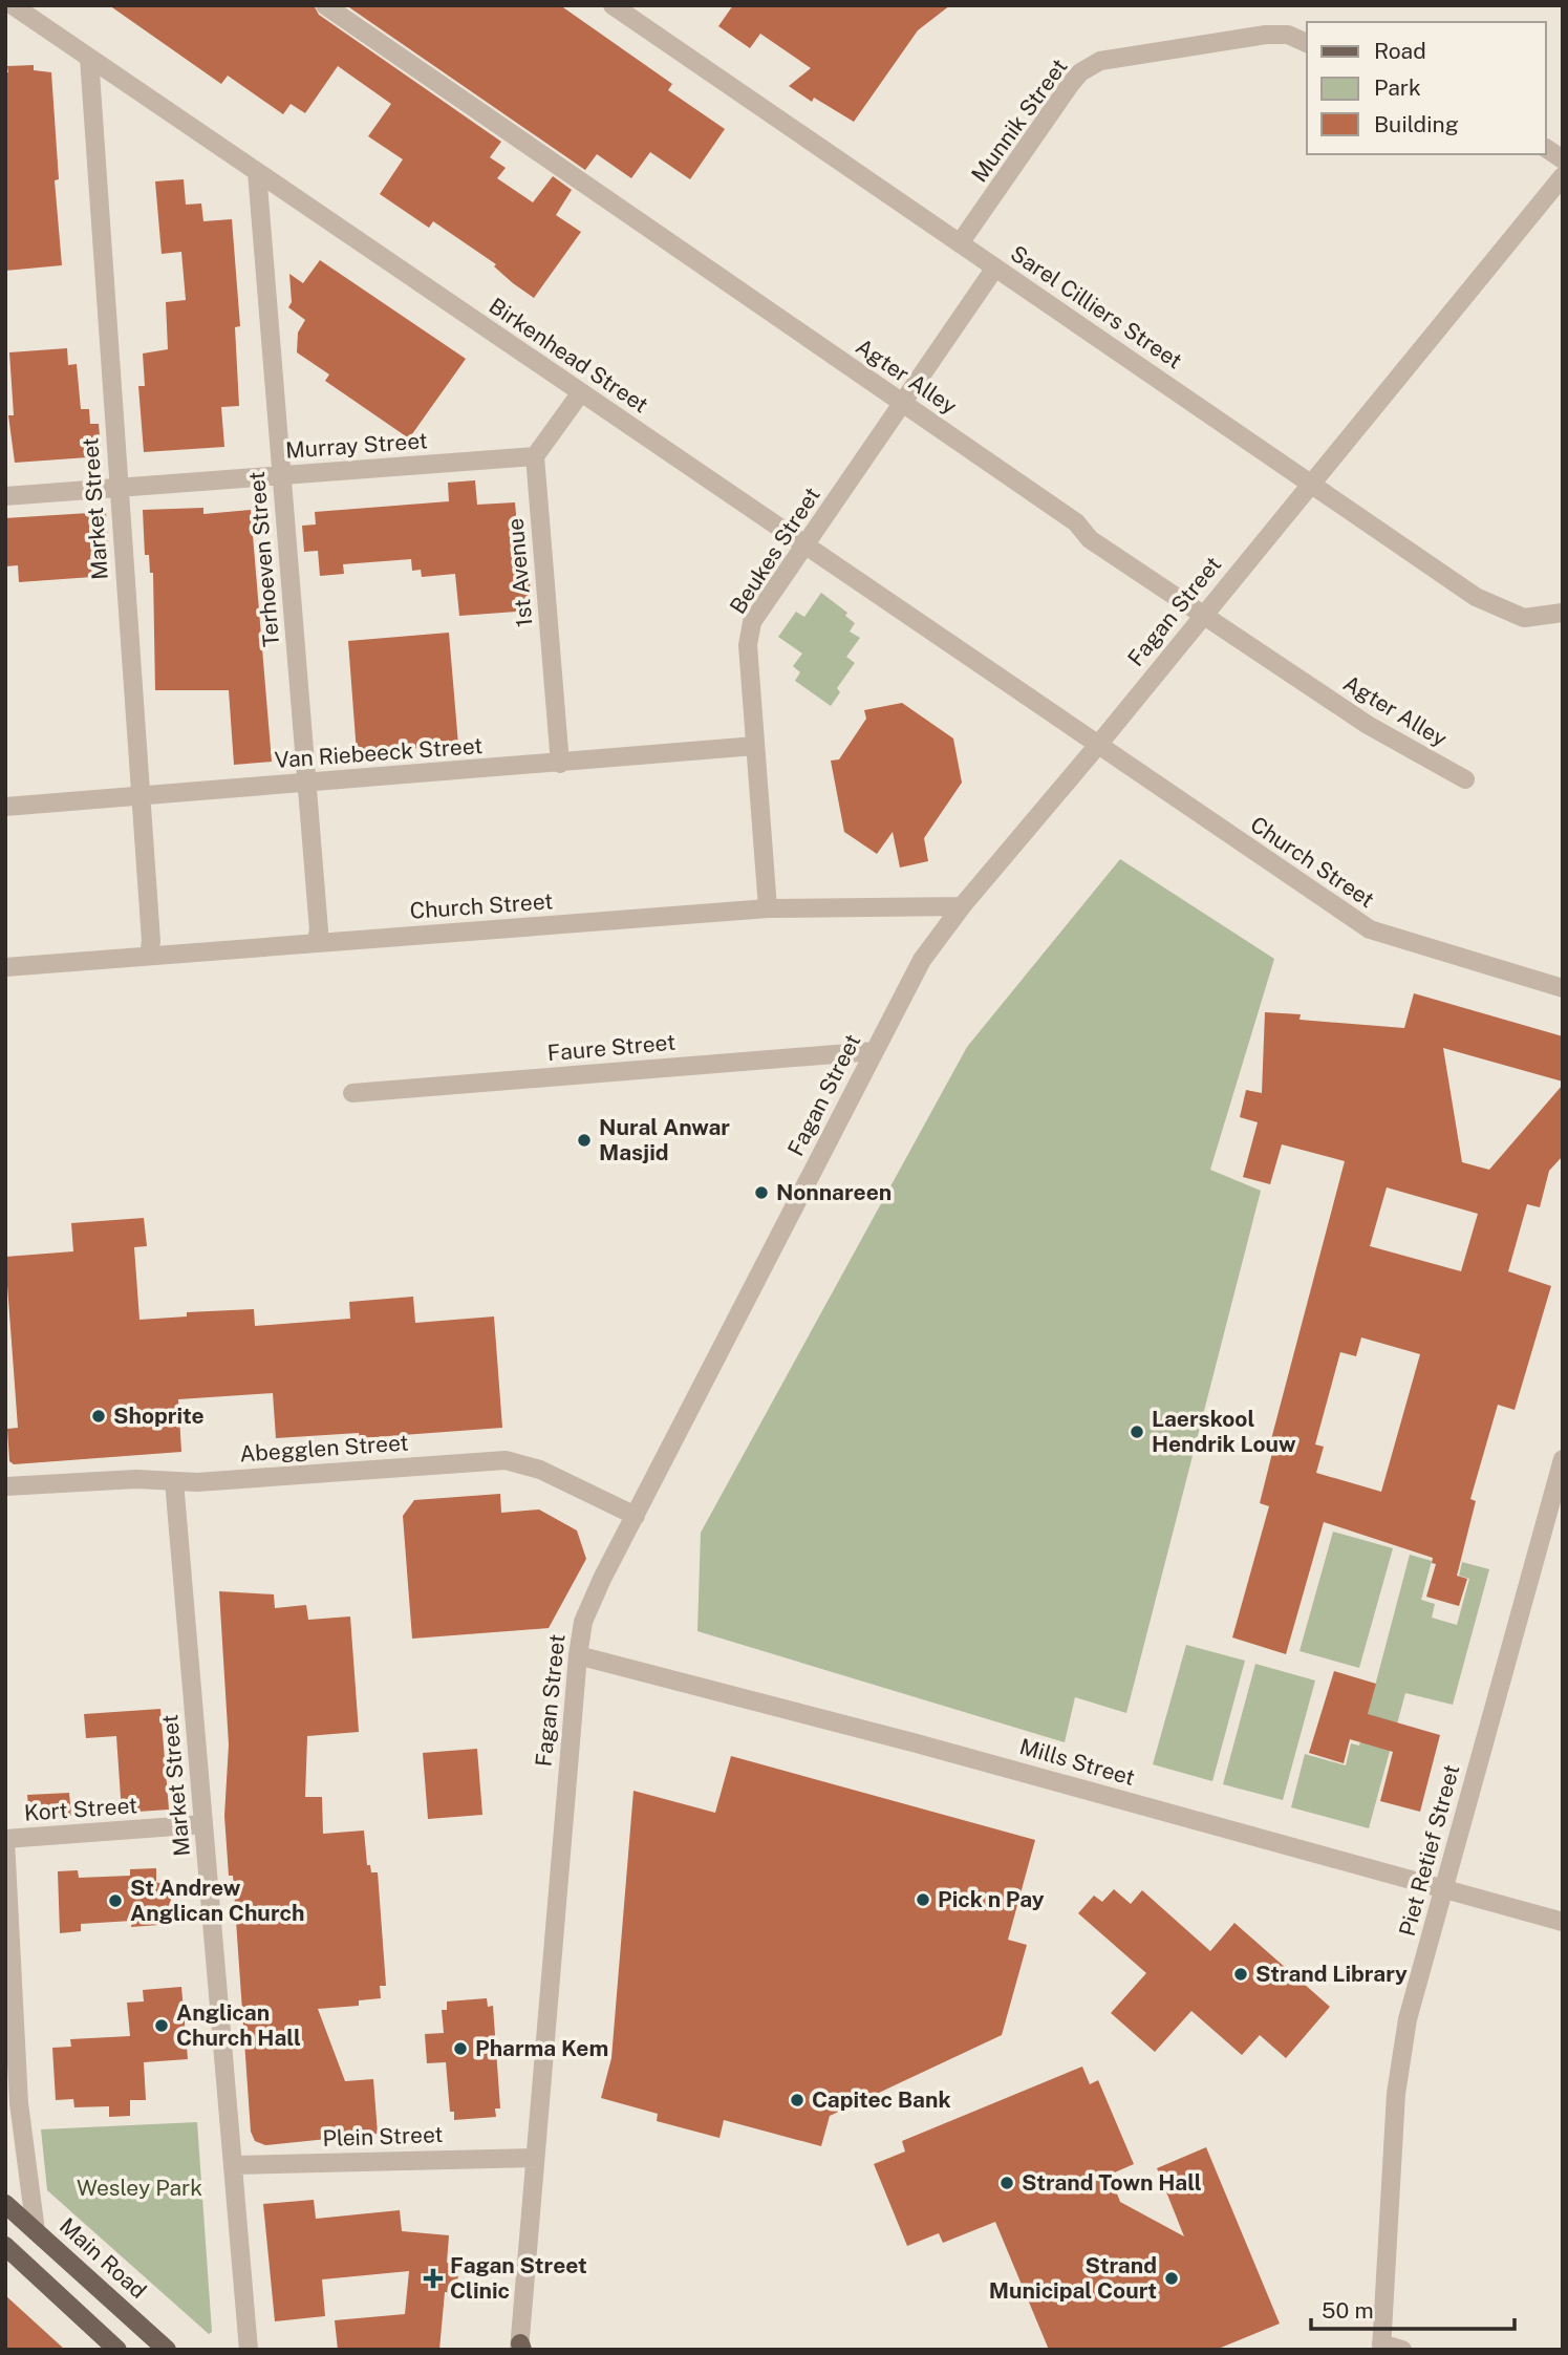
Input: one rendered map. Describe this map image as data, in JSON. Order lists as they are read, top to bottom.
{
  "streets": {
    "main road": ["Main Road"],
    "street": [
      "Munnik Street",
      "Sarel Cilliers Street",
      "Birkenhead Street",
      "Agter Alley",
      "Murray Street",
      "Market Street",
      "Beukes Street",
      "Terhoeven Street",
      "1st Avenue",
      "Fagan Street",
      "Van Riebeeck Street",
      "Church Street",
      "Faure Street",
      "Abegglen Street",
      "Mills Street",
      "Kort Street",
      "Piet Retief Street",
      "Plein Street"
    ]
  },
  "crossings": [
    ["Munnik Street", "Sarel Cilliers Street"],
    ["Sarel Cilliers Street", "Beukes Street"],
    ["Sarel Cilliers Street", "Fagan Street"],
    ["Birkenhead Street", "Market Street"],
    ["Birkenhead Street", "Beukes Street"],
    ["Birkenhead Street", "Terhoeven Street"],
    ["Birkenhead Street", "Fagan Street"],
    ["Birkenhead Street", "Church Street"],
    ["Agter Alley", "Beukes Street"],
    ["Agter Alley", "Fagan Street"],
    ["Murray Street", "Market Street"],
    ["Murray Street", "Terhoeven Street"],
    ["Murray Street", "1st Avenue"],
    ["Market Street", "Van Riebeeck Street"],
    ["Market Street", "Church Street"],
    ["Market Street", "Abegglen Street"],
    ["Market Street", "Kort Street"],
    ["Market Street", "Plein Street"],
    ["Beukes Street", "Van Riebeeck Street"],
    ["Beukes Street", "Church Street"],
    ["Terhoeven Street", "Van Riebeeck Street"],
    ["Terhoeven Street", "Church Street"],
    ["1st Avenue", "Van Riebeeck Street"],
    ["Fagan Street", "Church Street"],
    ["Fagan Street", "Faure Street"],
    ["Fagan Street", "Abegglen Street"],
    ["Fagan Street", "Mills Street"],
    ["Fagan Street", "Plein Street"],
    ["Mills Street", "Piet Retief Street"]
  ],
  "parks": ["Wesley Park"],
  "places": {
    "other": [
      "Nural Anwar Masjid",
      "Nonnareen",
      "Shoprite",
      "Laerskool Hendrik Louw",
      "Pick n Pay",
      "St Andrew Anglican Church",
      "Strand Library",
      "Anglican Church Hall",
      "Pharma Kem",
      "Capitec Bank",
      "Strand Town Hall",
      "Strand Municipal Court"
    ],
    "health": ["Fagan Street Clinic"]
  },
  "legend": ["Road", "Park", "Building"],
  "scale_bar": "50 m"
}
